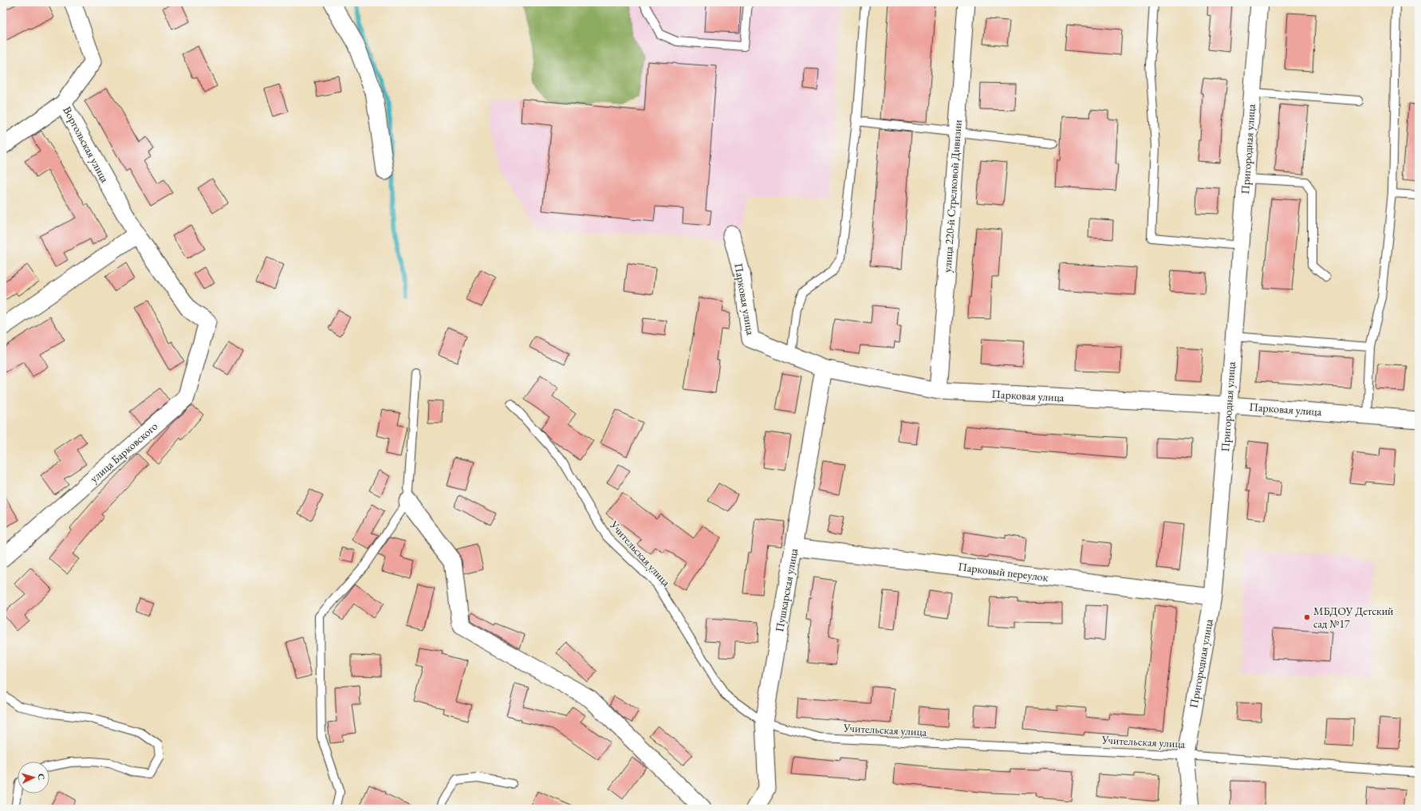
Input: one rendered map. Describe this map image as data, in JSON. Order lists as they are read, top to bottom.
{
  "streets": {
    "street": [
      "Воргольская улица",
      "Пригородная улица",
      "улица 220-й Стрелковой Дивизии",
      "Парковая улица",
      "улица Барковского",
      "Парковый переулок",
      "Пушкарская улица"
    ],
    "lane": ["Учительская улица"]
  },
  "crossings": [
    ["Воргольская улица", "улица Барковского"],
    ["Пригородная улица", "Парковая улица"],
    ["Пригородная улица", "Учительская улица"],
    ["Пригородная улица", "Парковый переулок"],
    ["улица 220-й Стрелковой Дивизии", "Парковая улица"],
    ["Парковая улица", "Пушкарская улица"],
    ["Учительская улица", "Пушкарская улица"],
    ["Парковый переулок", "Пушкарская улица"]
  ],
  "places": ["МБДОУ Детский сад №17"],
  "north": "right"
}
